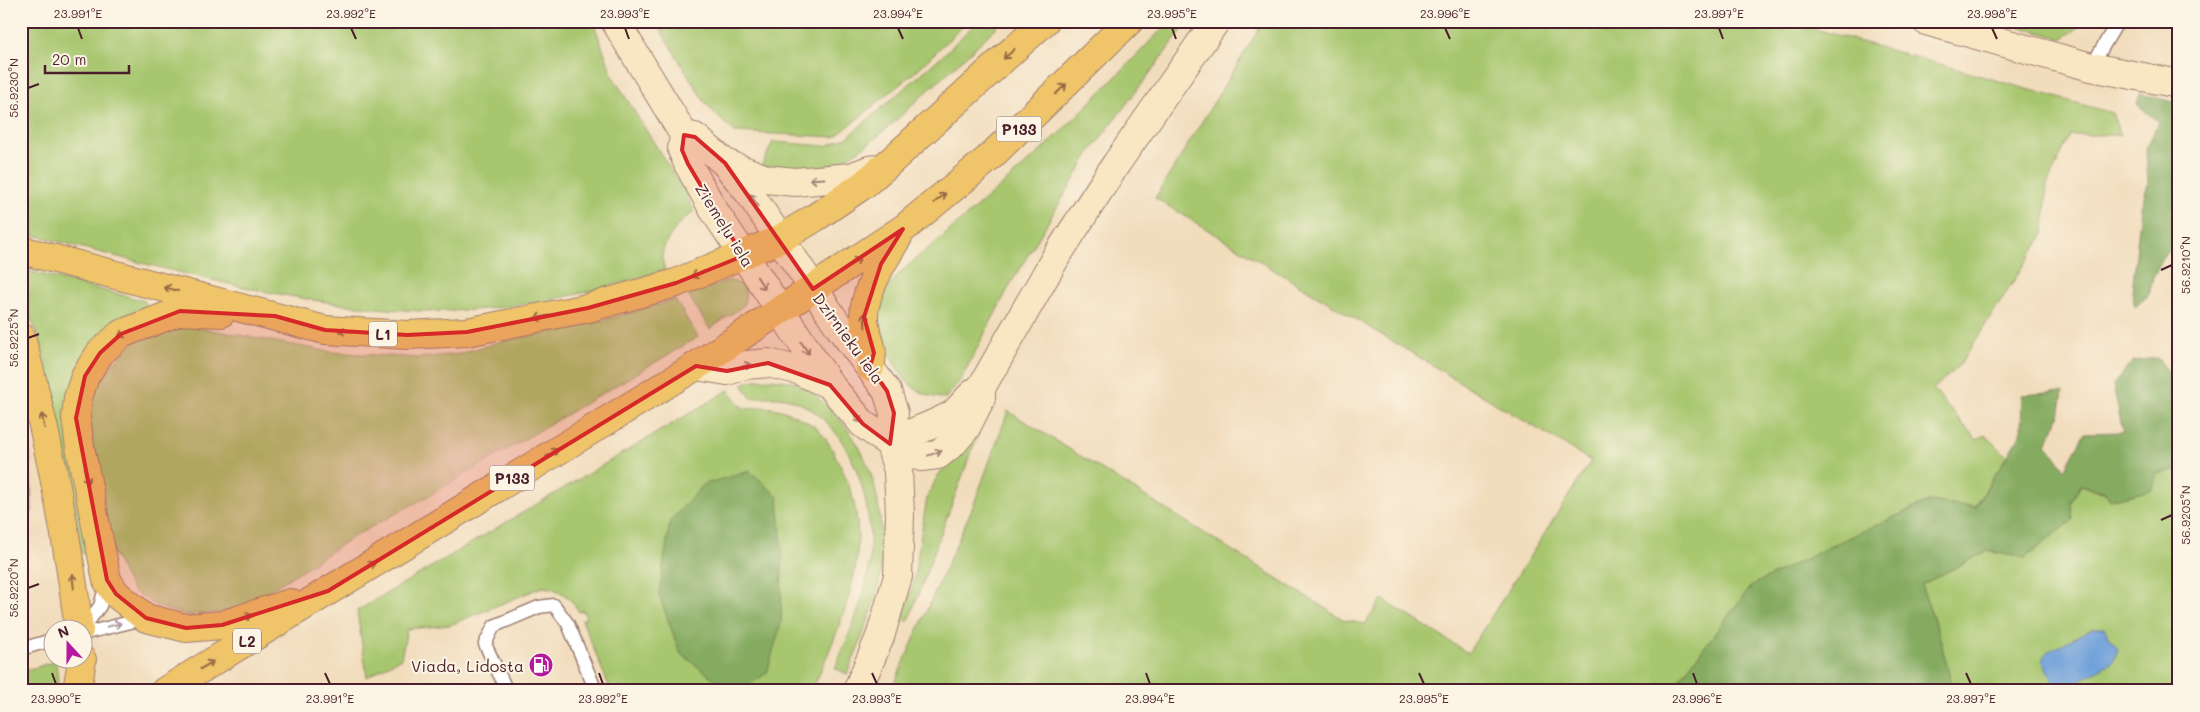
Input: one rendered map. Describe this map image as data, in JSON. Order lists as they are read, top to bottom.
{
  "streets": {
    "main road": ["P133", "L1", "L2"],
    "street": ["Ziemeļu iela", "Dzirnieku iela"]
  },
  "crossings": [
    ["P133", "Ziemeļu iela"],
    ["P133", "Dzirnieku iela"],
    ["P133", "L2"],
    ["Ziemeļu iela", "L1"],
    ["Ziemeļu iela", "Dzirnieku iela"],
    ["L1", "Dzirnieku iela"]
  ],
  "places": {
    "fuel station": ["Viada, Lidosta"]
  },
  "scale_bar": "20 m",
  "north": "top",
  "coordinates": [
    "23.991°E",
    "23.992°E",
    "23.993°E",
    "23.994°E",
    "23.995°E",
    "23.996°E",
    "23.997°E",
    "23.998°E",
    "56.9230°N",
    "56.9210°N",
    "56.9225°N",
    "56.9205°N",
    "56.9220°N",
    "23.990°E"
  ]
}
